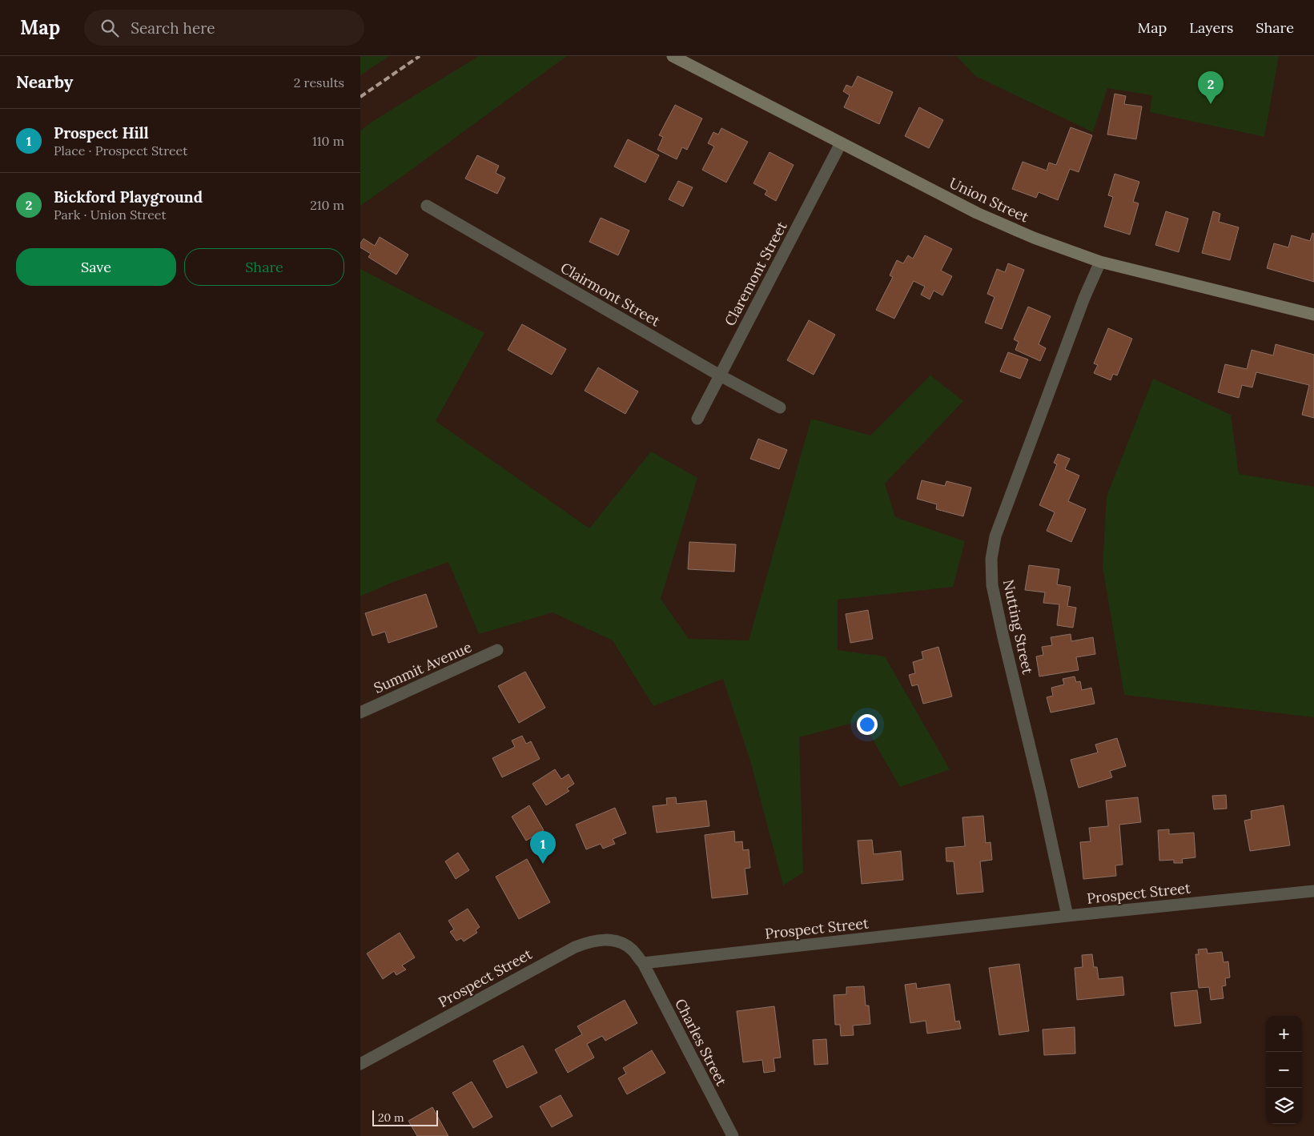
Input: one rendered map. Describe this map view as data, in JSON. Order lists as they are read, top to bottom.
{
  "streets": {
    "street": [
      "Union Street",
      "Claremont Street",
      "Clairmont Street",
      "Nutting Street",
      "Summit Avenue",
      "Prospect Street",
      "Charles Street"
    ]
  },
  "crossings": [
    ["Union Street", "Claremont Street"],
    ["Union Street", "Nutting Street"],
    ["Claremont Street", "Clairmont Street"],
    ["Nutting Street", "Prospect Street"],
    ["Prospect Street", "Charles Street"]
  ],
  "scale_bar": "20 m",
  "page": {
    "header": "Map",
    "search": "Search here",
    "nav": ["Map", "Layers", "Share"],
    "heading": ["Nearby", "2 results"],
    "pins": ["2", "1"],
    "list": [
      {
        "mark": "1",
        "name": "Prospect Hill",
        "note": "Place · Prospect Street",
        "value": "110 m"
      },
      {
        "mark": "2",
        "name": "Bickford Playground",
        "note": "Park · Union Street",
        "value": "210 m"
      }
    ],
    "buttons": ["Save", "Share"],
    "map_buttons": ["+", "−"],
    "scale": "20 m"
  }
}
